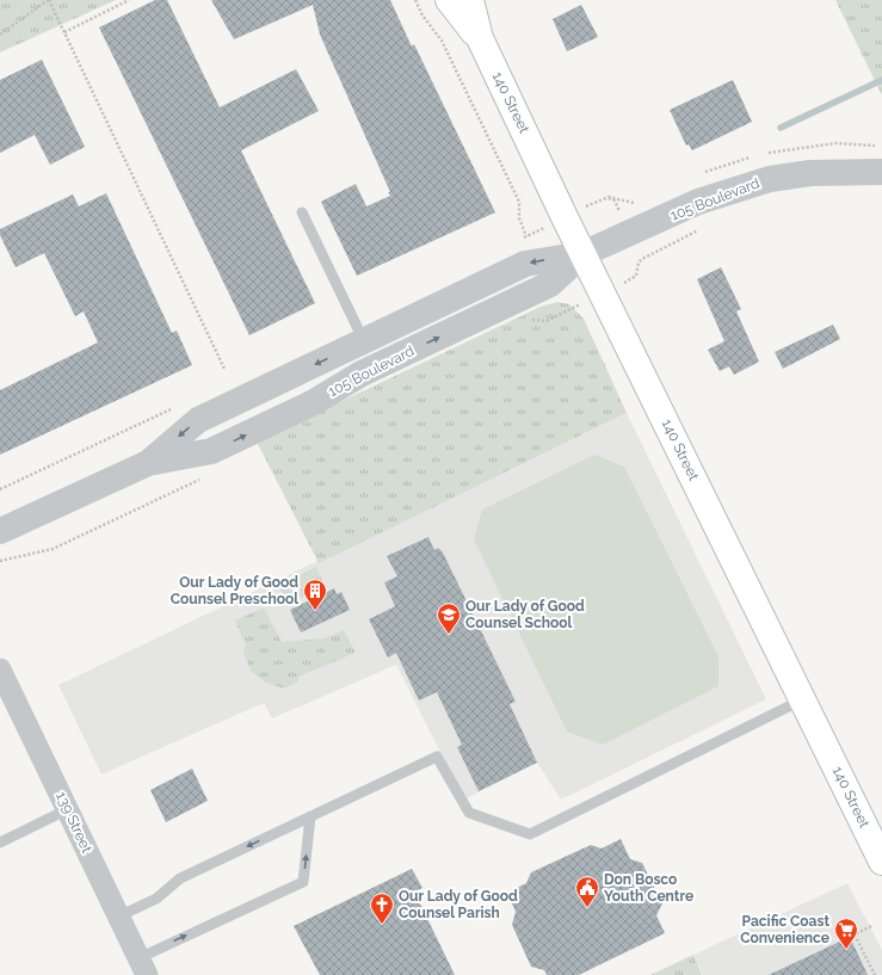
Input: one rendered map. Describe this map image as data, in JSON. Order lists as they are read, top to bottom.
{
  "streets": {
    "main road": ["140 Street"],
    "street": ["105 Boulevard", "139 Street"]
  },
  "crossings": [
    ["140 Street", "105 Boulevard"]
  ],
  "places": {
    "building": ["Our Lady of Good Counsel Preschool"],
    "school or university": ["Our Lady of Good Counsel School"],
    "public building": ["Don Bosco Youth Centre"],
    "church": ["Our Lady of Good Counsel Parish"],
    "supermarket": ["Pacific Coast Convenience"]
  }
}
